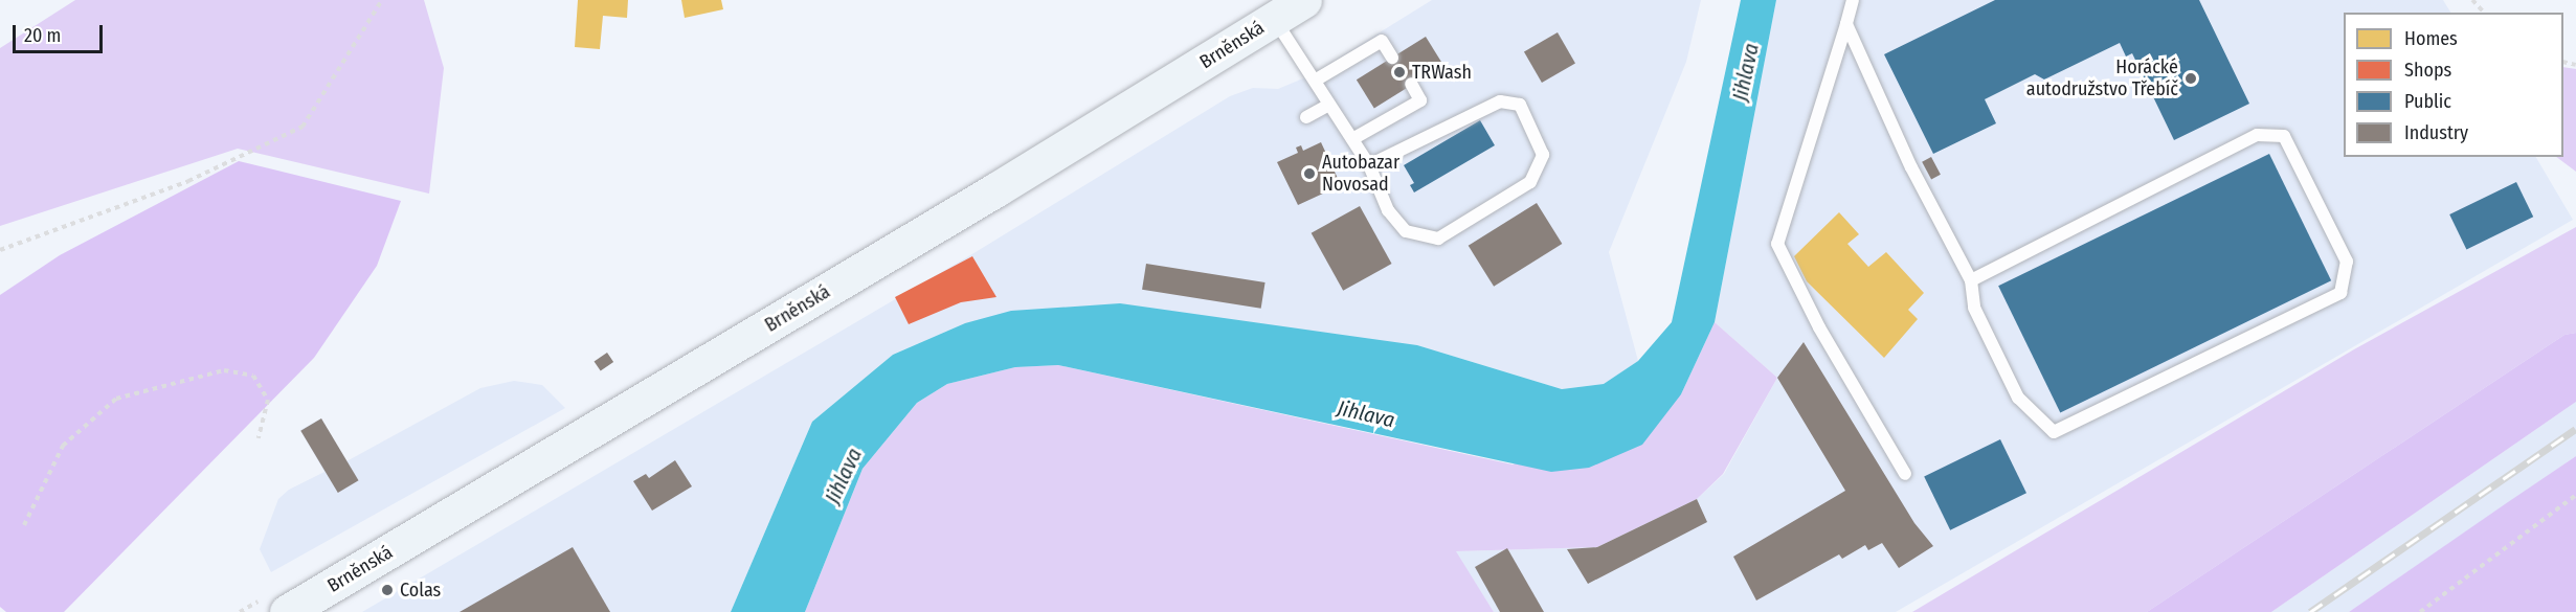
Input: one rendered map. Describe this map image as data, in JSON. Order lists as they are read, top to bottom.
{
  "streets": {
    "main road": ["Brněnská"]
  },
  "water": ["Jihlava"],
  "places": [
    "TRWash",
    "Horácké autodružstvo Třebíč",
    "Autobazar Novosad",
    "Colas"
  ],
  "legend": [
    "Homes",
    "Shops",
    "Public",
    "Industry"
  ],
  "scale_bar": "20 m"
}
